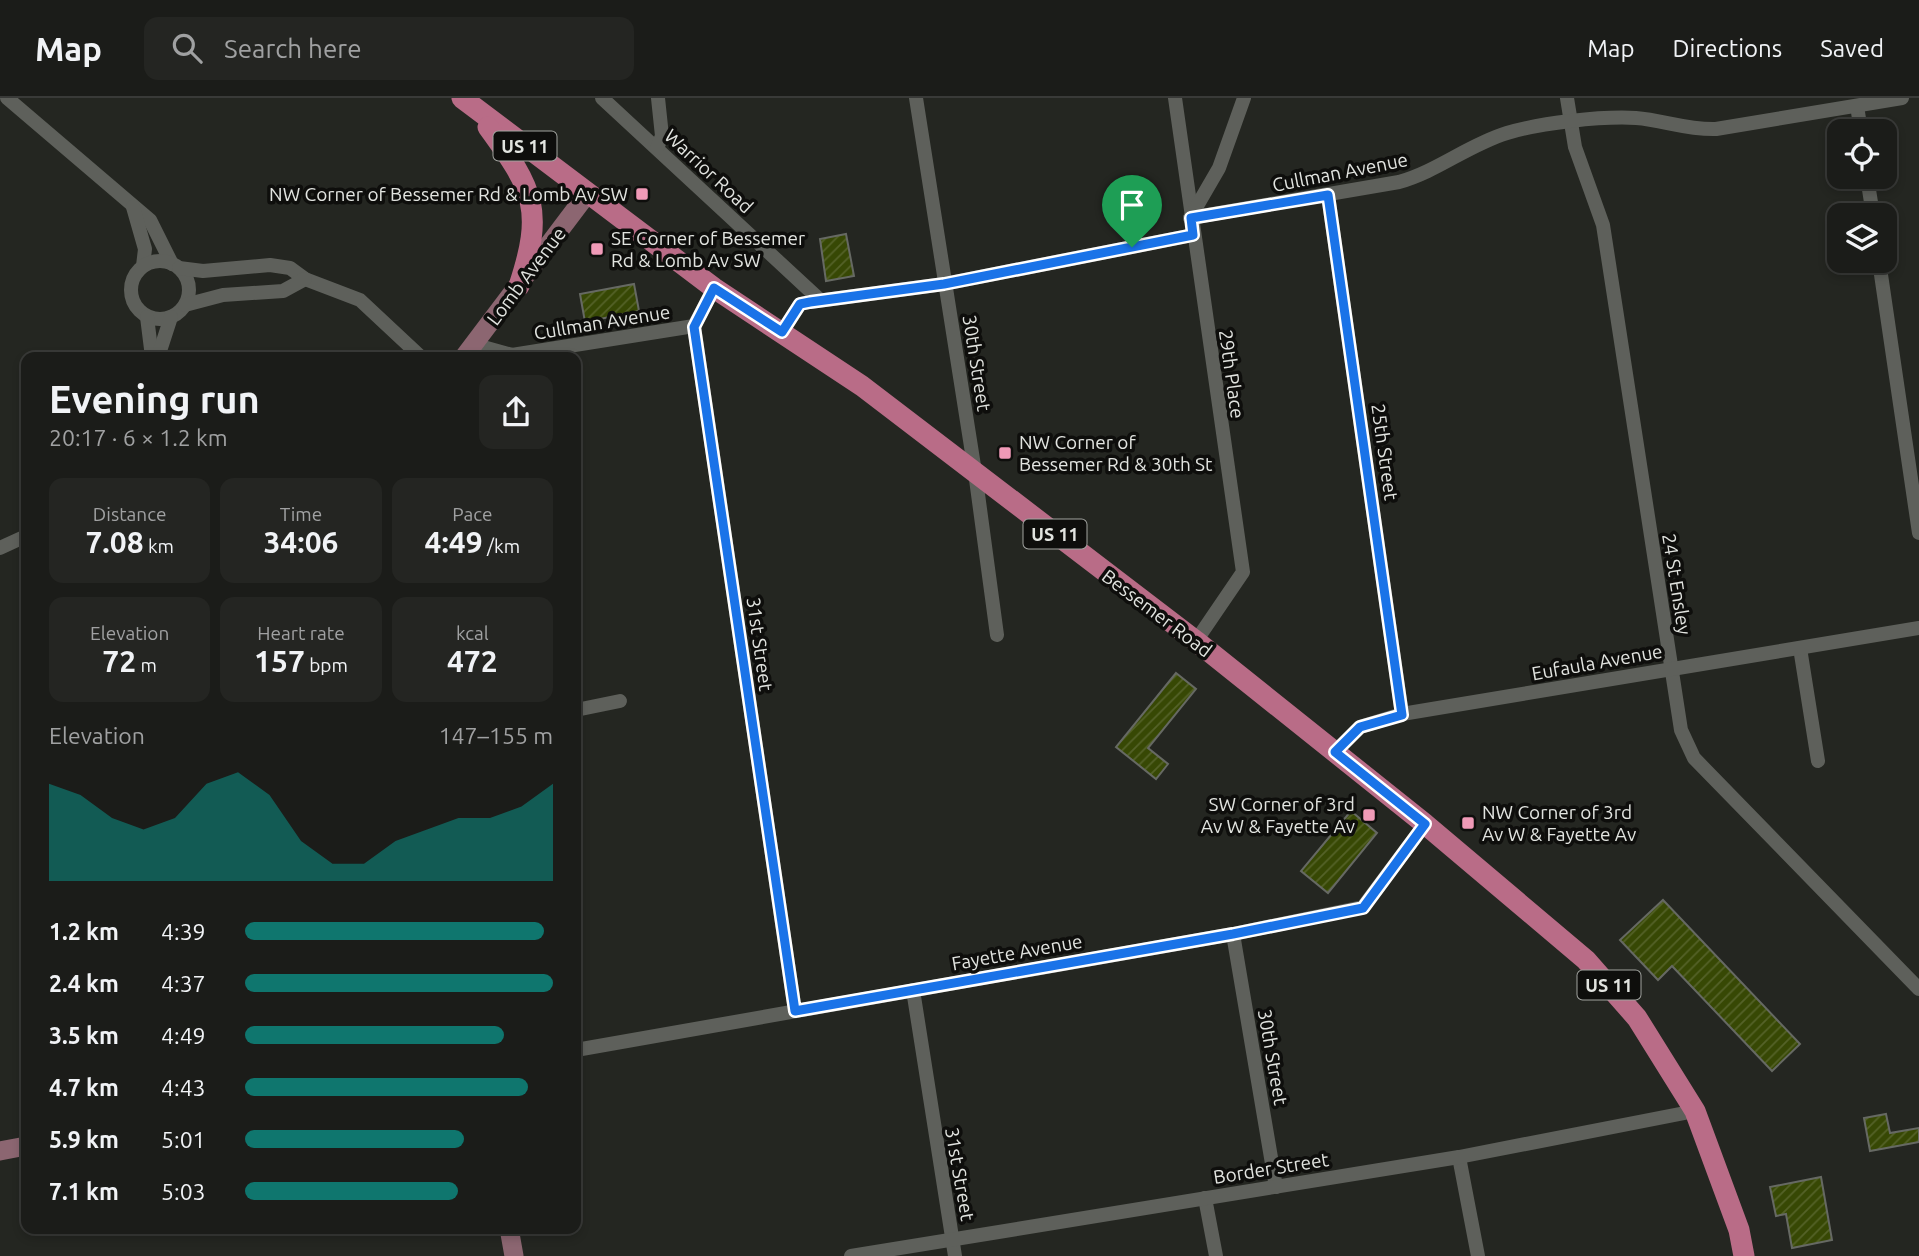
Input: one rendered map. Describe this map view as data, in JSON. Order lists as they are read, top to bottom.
{
  "streets": {
    "main road": ["US 11", "Lomb Avenue", "Bessemer Road"],
    "street": [
      "Warrior Road",
      "Cullman Avenue",
      "30th Street",
      "29th Place",
      "25th Street",
      "24 St Ensley",
      "31st Street",
      "Eufaula Avenue",
      "Fayette Avenue",
      "Border Street"
    ]
  },
  "crossings": [
    ["US 11", "Bessemer Road"],
    ["US 11", "Border Street"],
    ["Cullman Avenue", "29th Place"],
    ["Cullman Avenue", "25th Street"],
    ["Cullman Avenue", "24 St Ensley"],
    ["Cullman Avenue", "31st Street"],
    ["Lomb Avenue", "Bessemer Road"],
    ["30th Street", "Bessemer Road"],
    ["30th Street", "Fayette Avenue"],
    ["30th Street", "Border Street"],
    ["29th Place", "Bessemer Road"],
    ["25th Street", "Eufaula Avenue"],
    ["24 St Ensley", "Eufaula Avenue"],
    ["Bessemer Road", "Eufaula Avenue"],
    ["Bessemer Road", "Fayette Avenue"],
    ["Bessemer Road", "Border Street"],
    ["31st Street", "Fayette Avenue"],
    ["31st Street", "Border Street"]
  ],
  "places": {
    "transit": [
      "NW Corner of Bessemer Rd & Lomb Av SW",
      "SE Corner of Bessemer Rd & Lomb Av SW",
      "NW Corner of Bessemer Rd & 30th St",
      "SW Corner of 3rd Av W & Fayette Av",
      "NW Corner of 3rd Av W & Fayette Av"
    ]
  },
  "page": {
    "header": "Map",
    "search": "Search here",
    "nav": ["Map", "Directions", "Saved"],
    "heading": ["Evening run", "20:17 · 6 × 1.2 km"],
    "stats": [
      ["Distance", "7.08 km"],
      ["Time", "34:06"],
      ["Pace", "4:49 /km"],
      ["Elevation", "72 m"],
      ["Heart rate", "157 bpm"],
      ["kcal", "472"]
    ],
    "chart": ["Elevation", "147–155 m"],
    "list": [
      {
        "name": "1.2 km",
        "note": "4:39"
      },
      {
        "name": "2.4 km",
        "note": "4:37"
      },
      {
        "name": "3.5 km",
        "note": "4:49"
      },
      {
        "name": "4.7 km",
        "note": "4:43"
      },
      {
        "name": "5.9 km",
        "note": "5:01"
      },
      {
        "name": "7.1 km",
        "note": "5:03"
      }
    ]
  }
}
